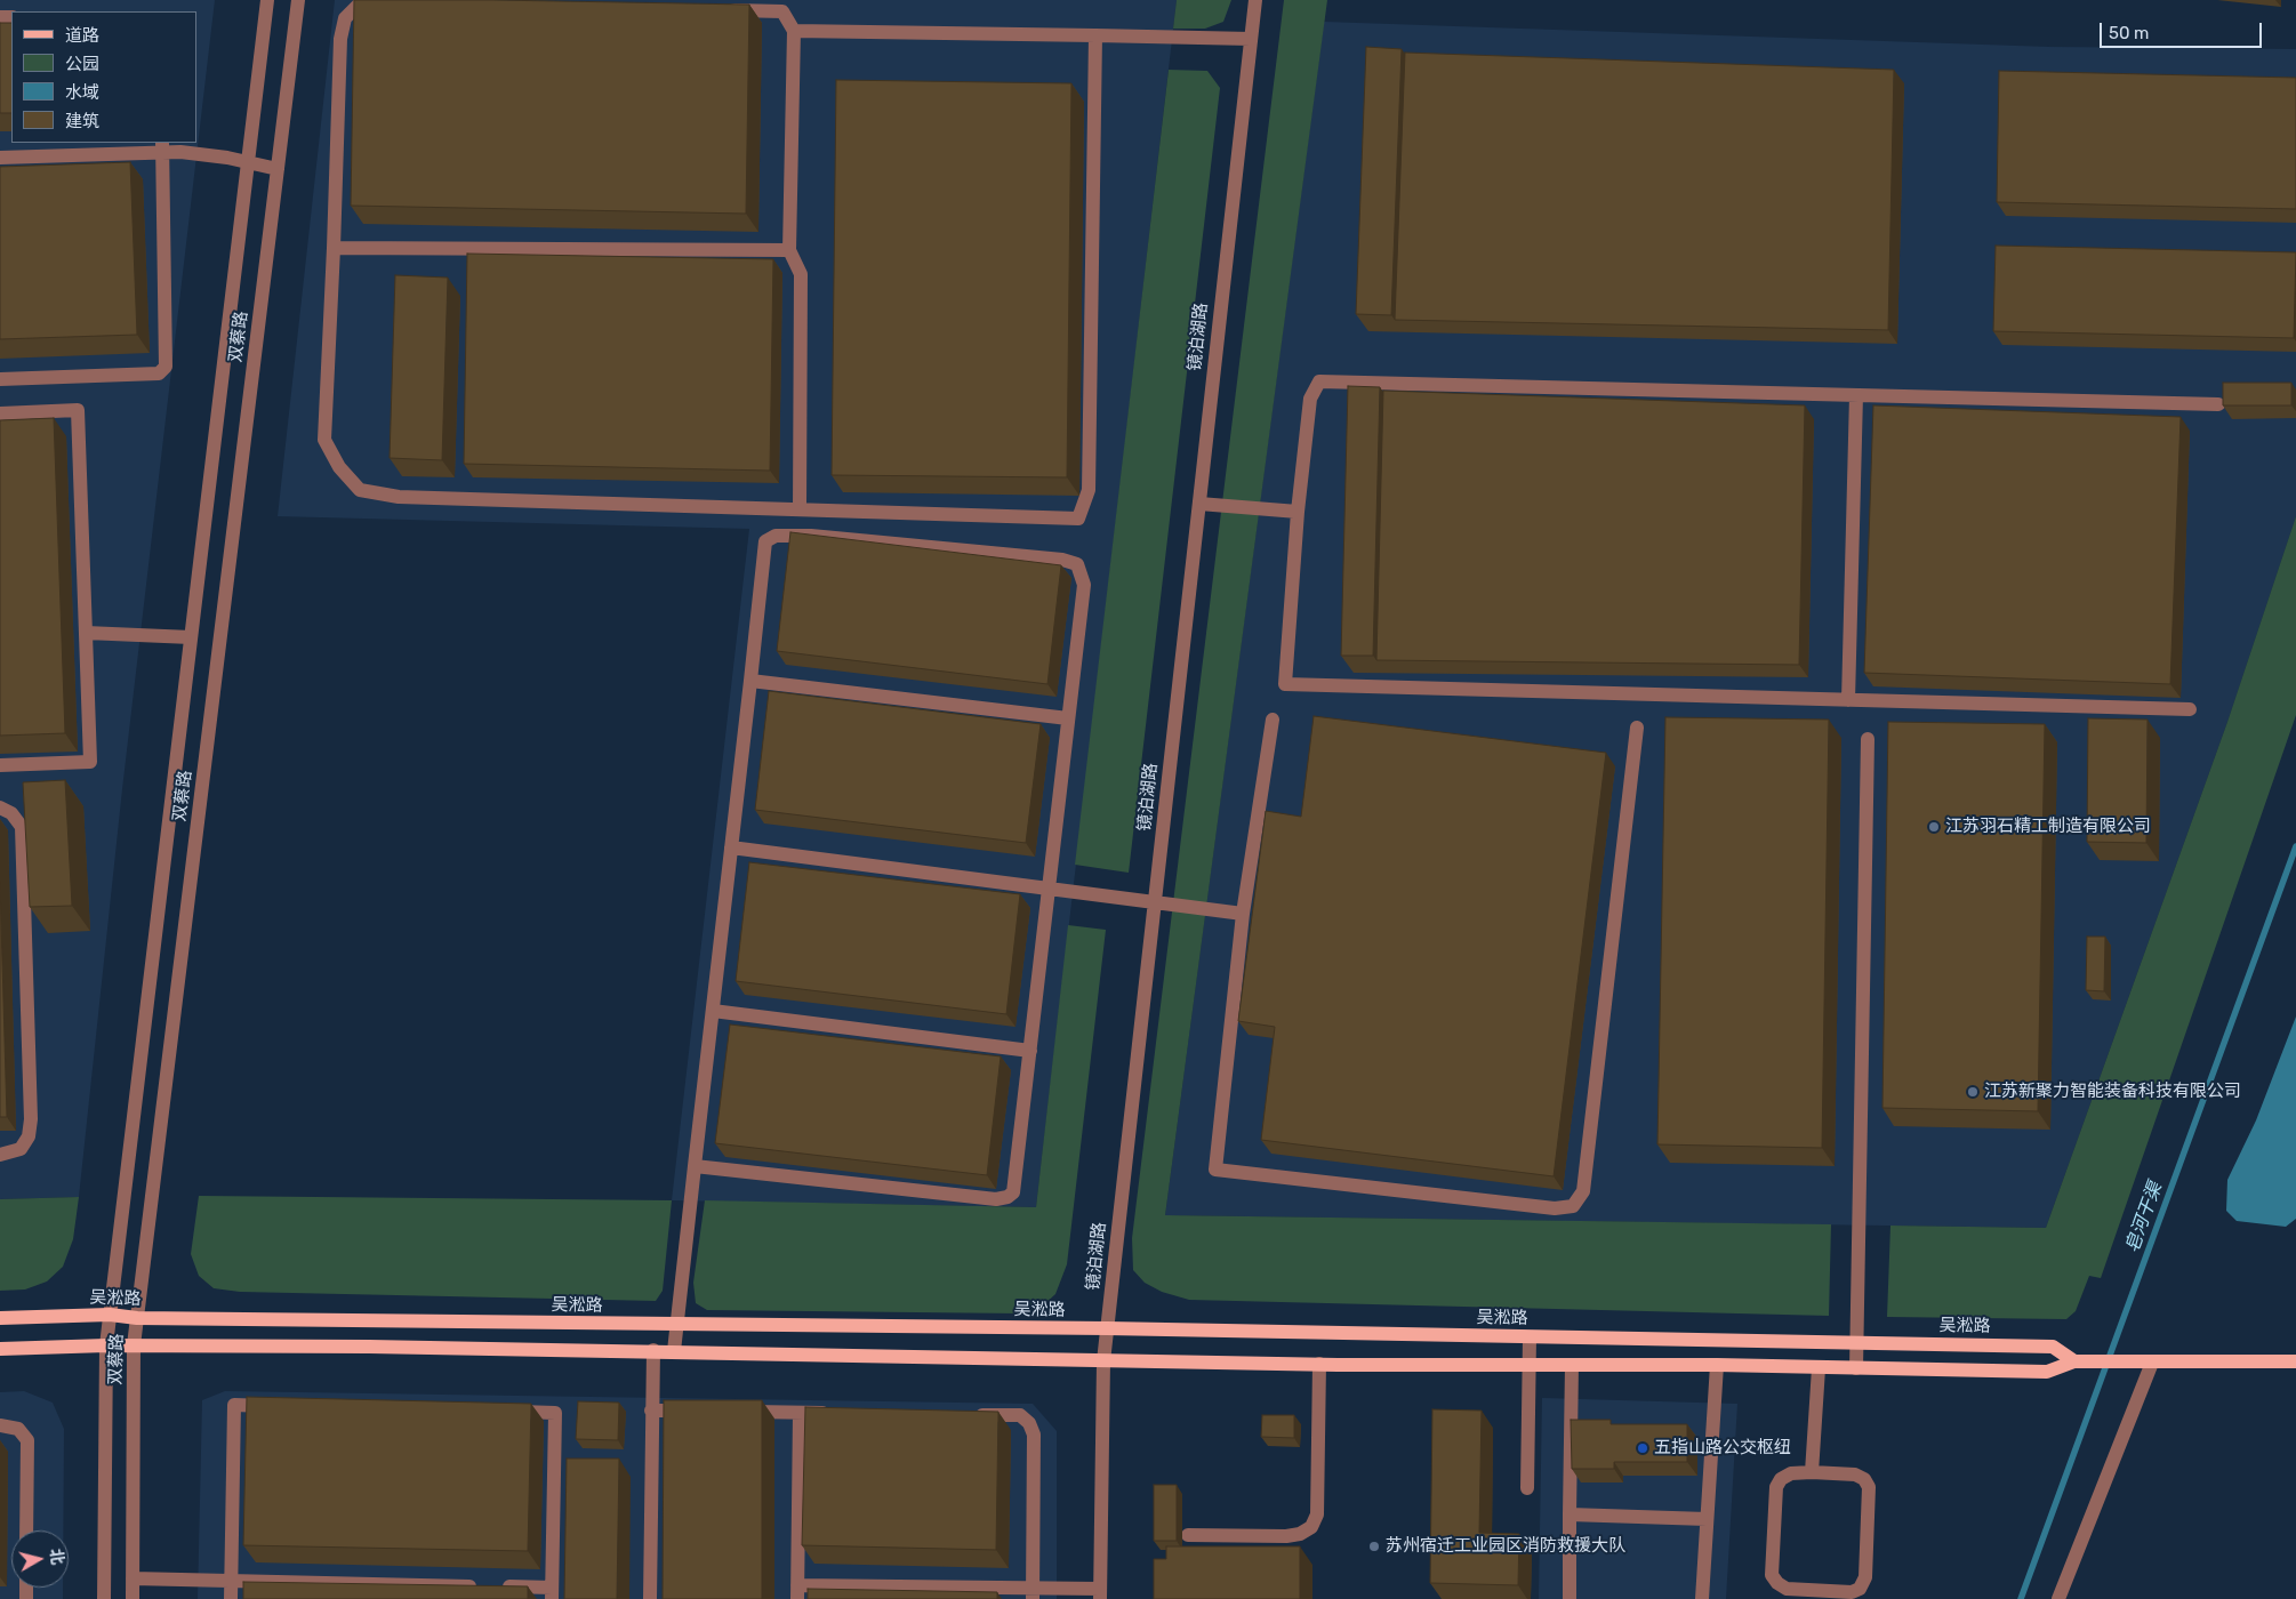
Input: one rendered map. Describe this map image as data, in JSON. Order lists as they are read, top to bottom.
{
  "streets": {
    "main road": ["吴淞路"],
    "street": ["双蔡路", "镜泊湖路"]
  },
  "crossings": [
    ["双蔡路", "吴淞路"],
    ["镜泊湖路", "吴淞路"]
  ],
  "water": ["皂河干渠"],
  "places": [
    "江苏羽石精工制造有限公司",
    "江苏新聚力智能装备科技有限公司",
    "五指山路公交枢纽",
    "苏州宿迁工业园区消防救援大队"
  ],
  "legend": [
    "道路",
    "公园",
    "水域",
    "建筑"
  ],
  "scale_bar": "50 m",
  "north": "right"
}
